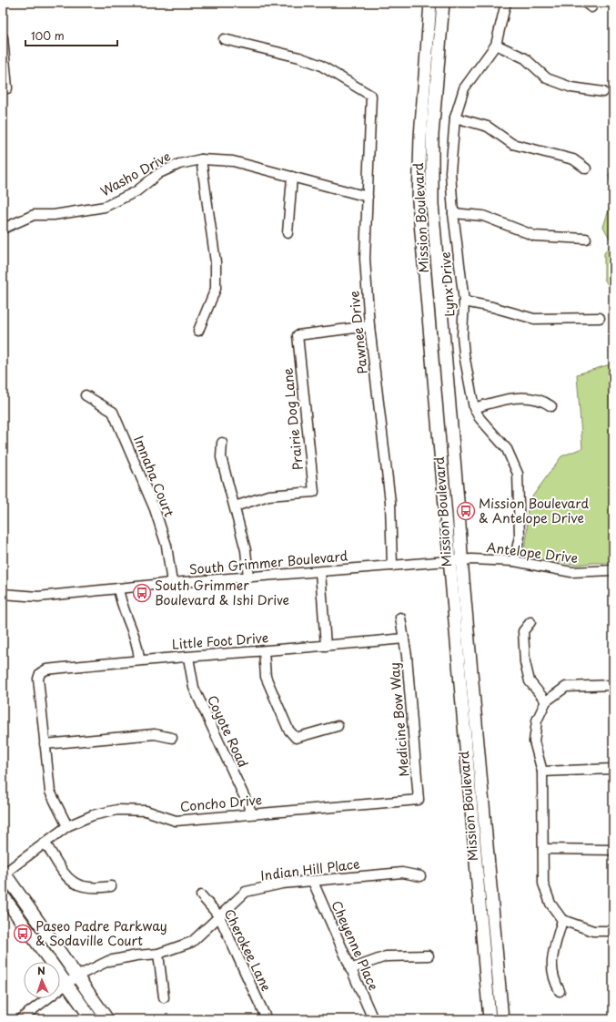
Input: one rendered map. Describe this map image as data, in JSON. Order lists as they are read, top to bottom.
{
  "streets": {
    "main road": ["Mission Boulevard"],
    "street": [
      "Washo Drive",
      "Lynx Drive",
      "Pawnee Drive",
      "Prairie Dog Lane",
      "Imnaha Court",
      "Antelope Drive",
      "South Grimmer Boulevard",
      "Little Foot Drive",
      "Medicine Bow Way",
      "Coyote Road",
      "Concho Drive",
      "Indian Hill Place",
      "Cheyenne Place",
      "Cherokee Lane"
    ]
  },
  "crossings": [
    ["Washo Drive", "Pawnee Drive"],
    ["Mission Boulevard", "Antelope Drive"],
    ["Mission Boulevard", "South Grimmer Boulevard"],
    ["Lynx Drive", "Antelope Drive"],
    ["Pawnee Drive", "Prairie Dog Lane"],
    ["Pawnee Drive", "South Grimmer Boulevard"],
    ["Imnaha Court", "South Grimmer Boulevard"],
    ["Antelope Drive", "South Grimmer Boulevard"],
    ["Little Foot Drive", "Medicine Bow Way"],
    ["Little Foot Drive", "Coyote Road"],
    ["Medicine Bow Way", "Concho Drive"],
    ["Coyote Road", "Concho Drive"],
    ["Indian Hill Place", "Cheyenne Place"],
    ["Indian Hill Place", "Cherokee Lane"]
  ],
  "places": {
    "bus stop": ["Mission Boulevard & Antelope Drive", "South Grimmer Boulevard & Ishi Drive", "Paseo Padre Parkway & Sodaville Court"]
  },
  "scale_bar": "100 m",
  "north": "top"
}
